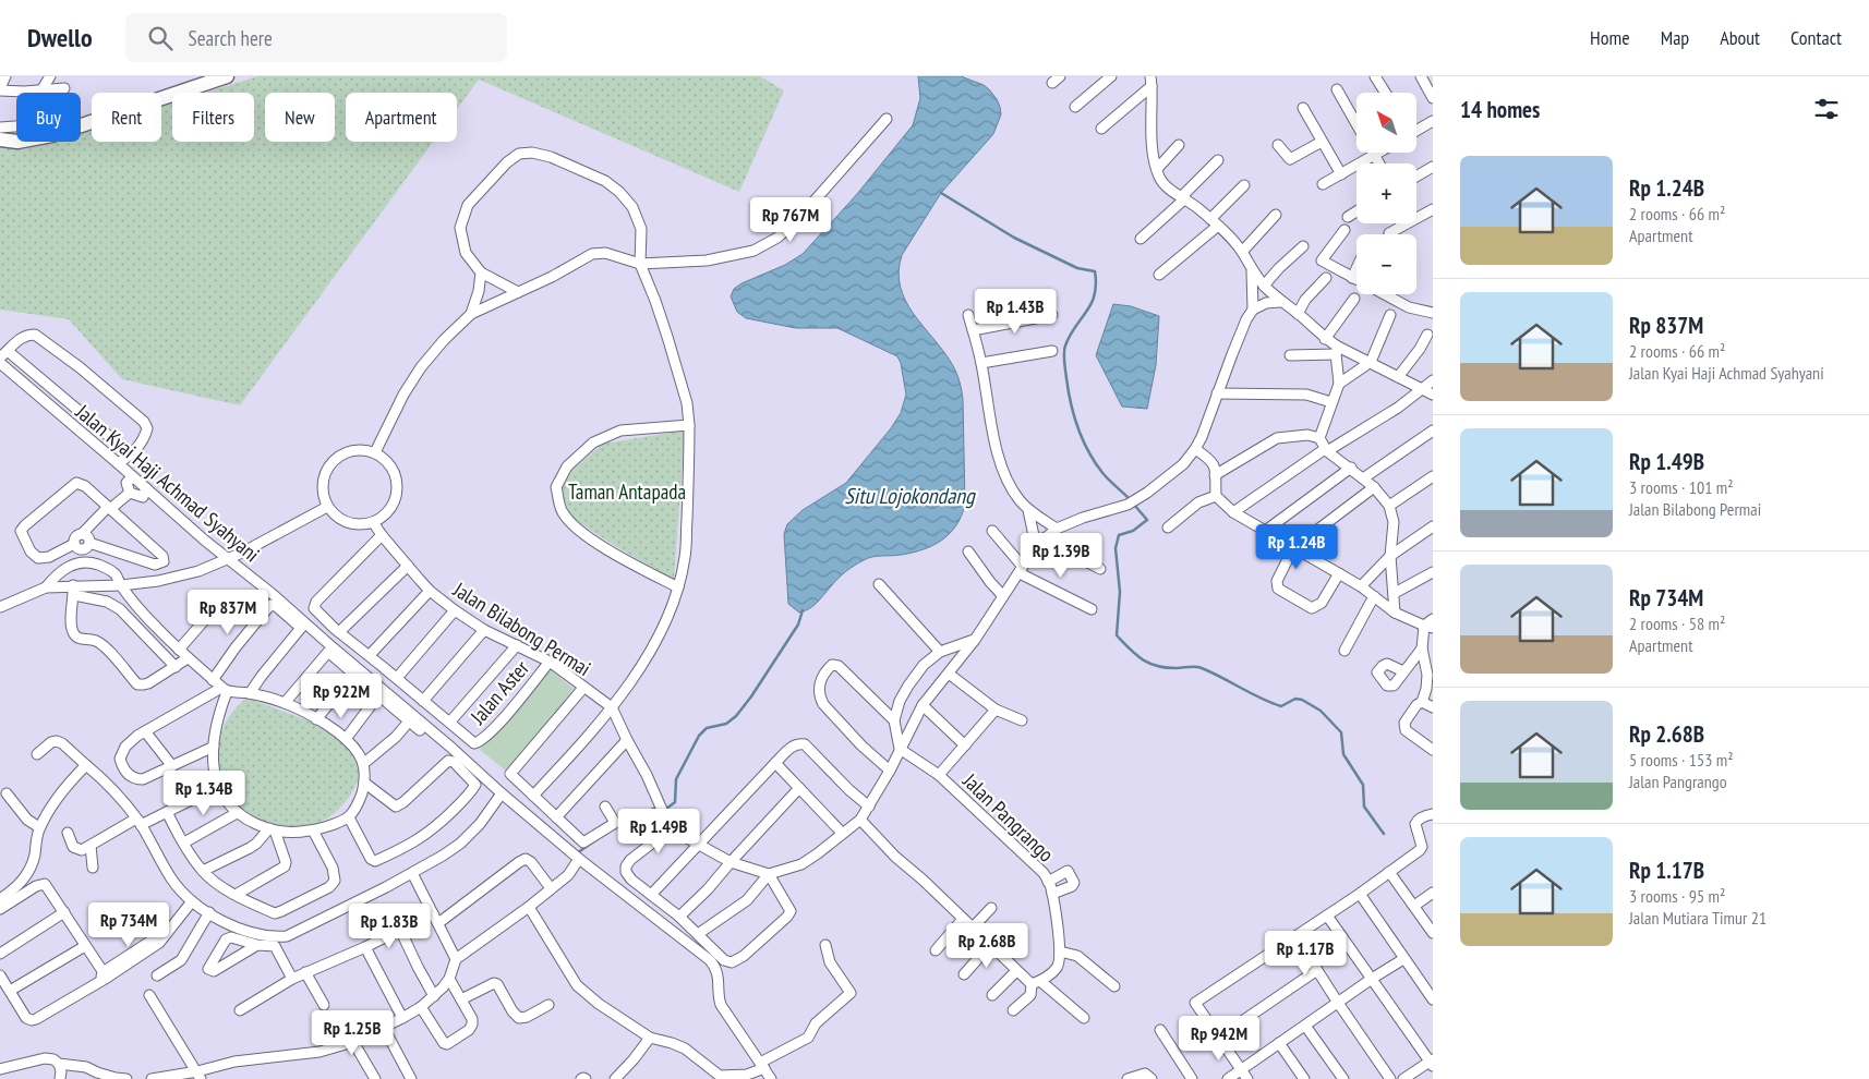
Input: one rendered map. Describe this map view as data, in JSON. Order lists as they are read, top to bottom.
{
  "streets": {
    "street": [
      "Jalan Kyai Haji Achmad Syahyani",
      "Jalan Bilabong Permai",
      "Jalan Aster",
      "Jalan Pangrango"
    ]
  },
  "crossings": [
    ["Jalan Bilabong Permai", "Jalan Aster"]
  ],
  "water": ["Situ Lojokondang"],
  "parks": ["Taman Antapada"],
  "north": "top left",
  "page": {
    "header": "Dwello",
    "search": "Search here",
    "nav": [
      "Home",
      "Map",
      "About",
      "Contact"
    ],
    "heading": "14 homes",
    "map_buttons": ["+", "−"],
    "chip": [
      "Buy",
      "Rent",
      "Filters",
      "New",
      "Apartment"
    ],
    "list": [
      {
        "name": "Rp 1.24B",
        "note": "2 rooms · 66 m² · Apartment"
      },
      {
        "name": "Rp 837M",
        "note": "2 rooms · 66 m² · Jalan Kyai Haji Achmad Syahyani"
      },
      {
        "name": "Rp 1.49B",
        "note": "3 rooms · 101 m² · Jalan Bilabong Permai"
      },
      {
        "name": "Rp 734M",
        "note": "2 rooms · 58 m² · Apartment"
      },
      {
        "name": "Rp 2.68B",
        "note": "5 rooms · 153 m² · Jalan Pangrango"
      },
      {
        "name": "Rp 1.17B",
        "note": "3 rooms · 95 m² · Jalan Mutiara Timur 21"
      }
    ],
    "price": [
      "Rp 767M",
      "Rp 1.43B",
      "Rp 1.24B",
      "Rp 1.39B",
      "Rp 837M",
      "Rp 922M",
      "Rp 1.34B",
      "Rp 1.49B",
      "Rp 734M",
      "Rp 1.83B",
      "Rp 2.68B",
      "Rp 1.17B",
      "Rp 1.25B",
      "Rp 942M"
    ]
  }
}
